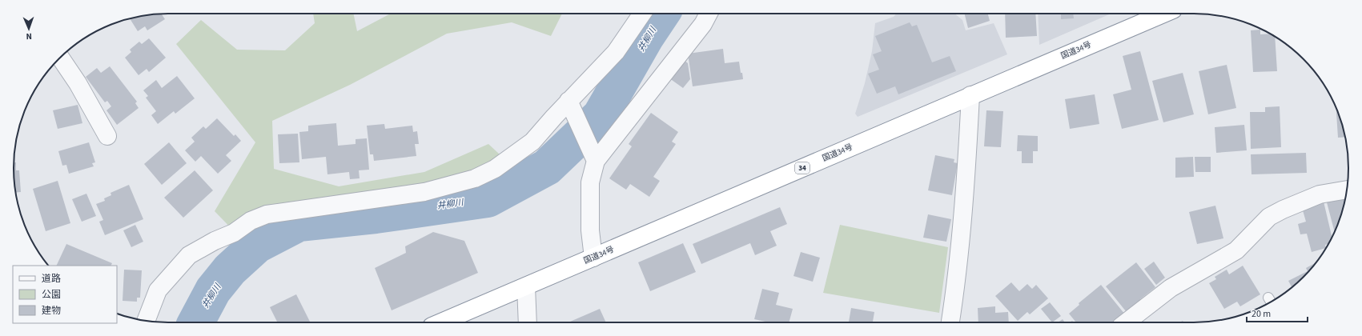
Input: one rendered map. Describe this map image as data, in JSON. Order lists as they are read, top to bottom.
{
  "streets": {
    "highway": ["国道34号", "34"]
  },
  "water": ["井柳川"],
  "legend": ["道路", "公園", "建物"],
  "scale_bar": "20 m",
  "north": "bottom"
}
